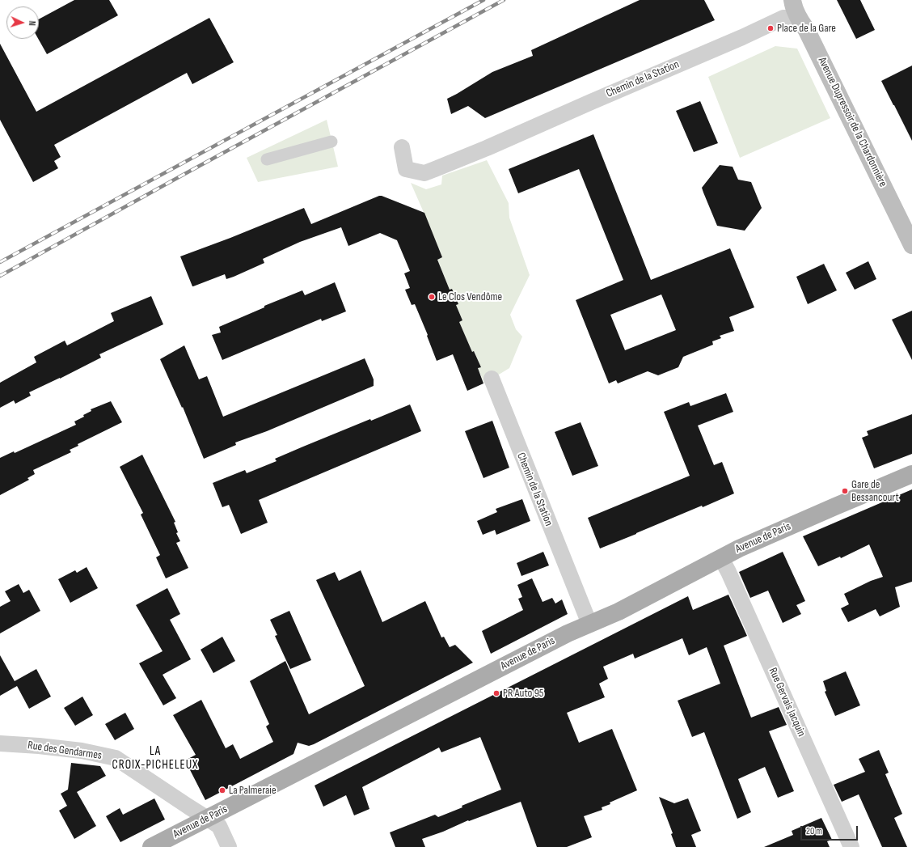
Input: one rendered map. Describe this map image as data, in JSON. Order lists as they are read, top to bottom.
{
  "streets": {
    "main road": ["Avenue Dupressoir de la Chardonnière", "Avenue de Paris"],
    "street": ["Chemin de la Station", "Rue Gervais Jacquin", "Rue des Gendarmes"]
  },
  "crossings": [
    ["Chemin de la Station", "Avenue Dupressoir de la Chardonnière"],
    ["Chemin de la Station", "Avenue de Paris"],
    ["Avenue de Paris", "Rue Gervais Jacquin"],
    ["Avenue de Paris", "Rue des Gendarmes"]
  ],
  "districts": ["LA CROIX-PICHELEUX"],
  "places": [
    "Place de la Gare",
    "Le Clos Vendôme",
    "Gare de Bessancourt",
    "PR Auto 95",
    "La Palmeraie"
  ],
  "scale_bar": "20 m",
  "north": "right"
}
